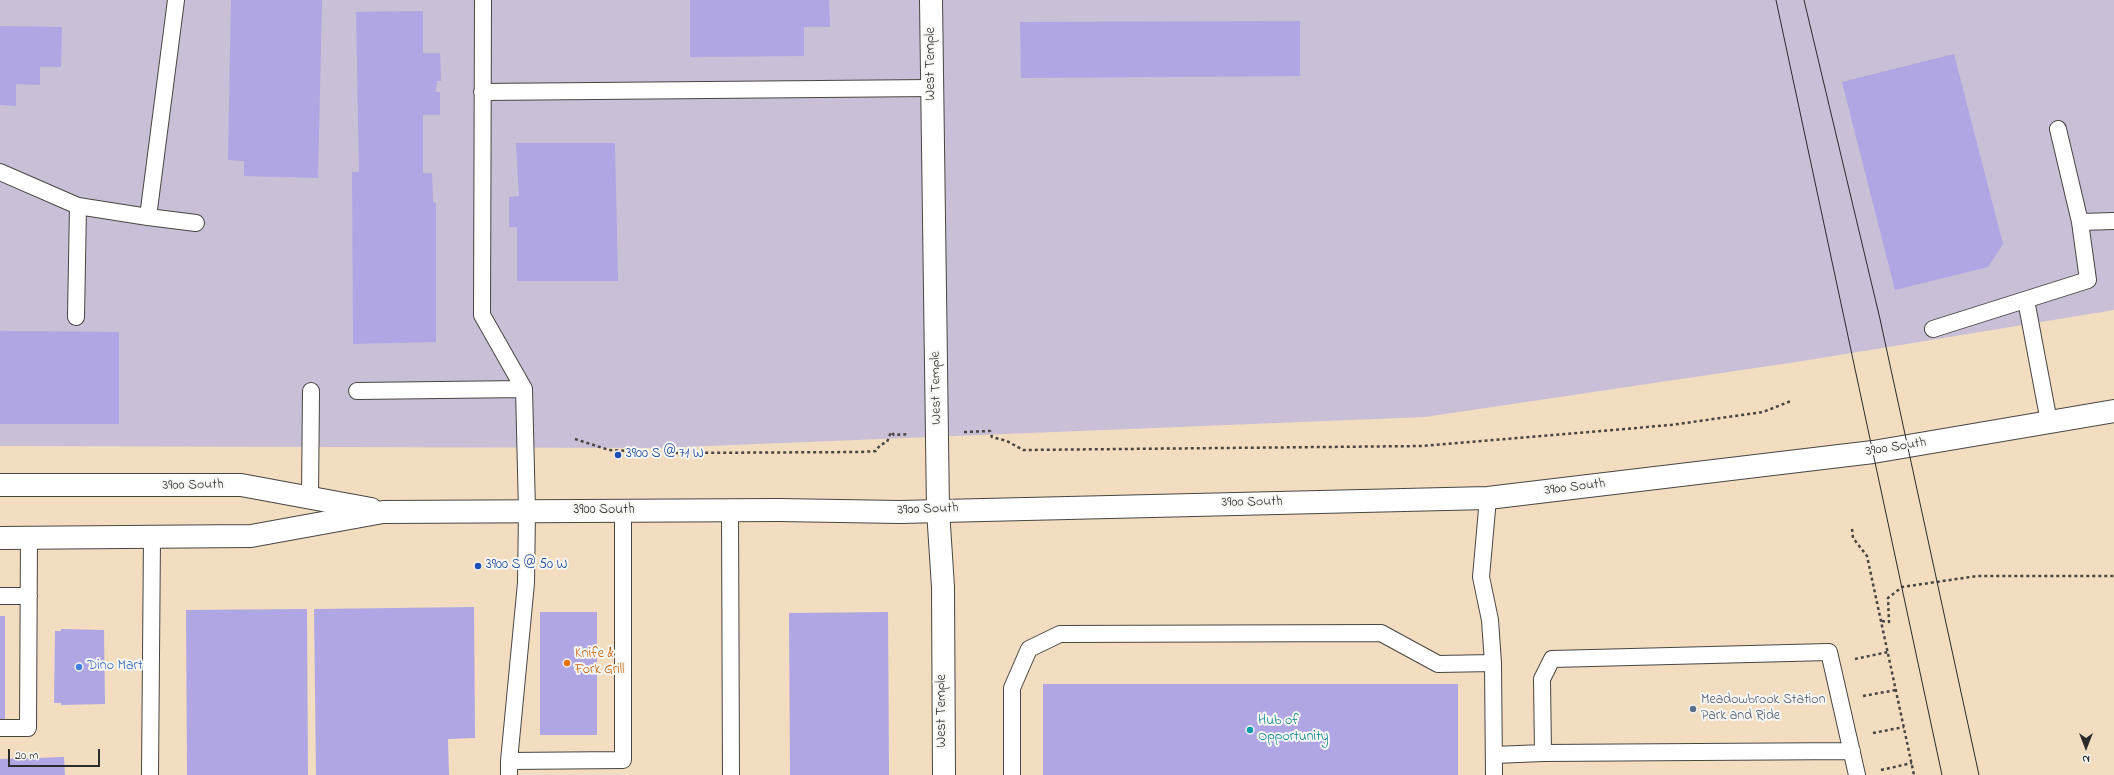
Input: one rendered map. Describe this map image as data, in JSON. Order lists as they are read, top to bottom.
{
  "streets": {
    "main road": ["West Temple", "3900 South"]
  },
  "crossings": [
    ["West Temple", "3900 South"]
  ],
  "places": [
    "3900 S @ 71 W",
    "3900 S @ 50 W",
    "Knife & Fork Grill",
    "Dino Mart",
    "Meadowbrook Station Park and Ride",
    "Hub of Opportunity"
  ],
  "scale_bar": "20 m",
  "north": "bottom"
}
